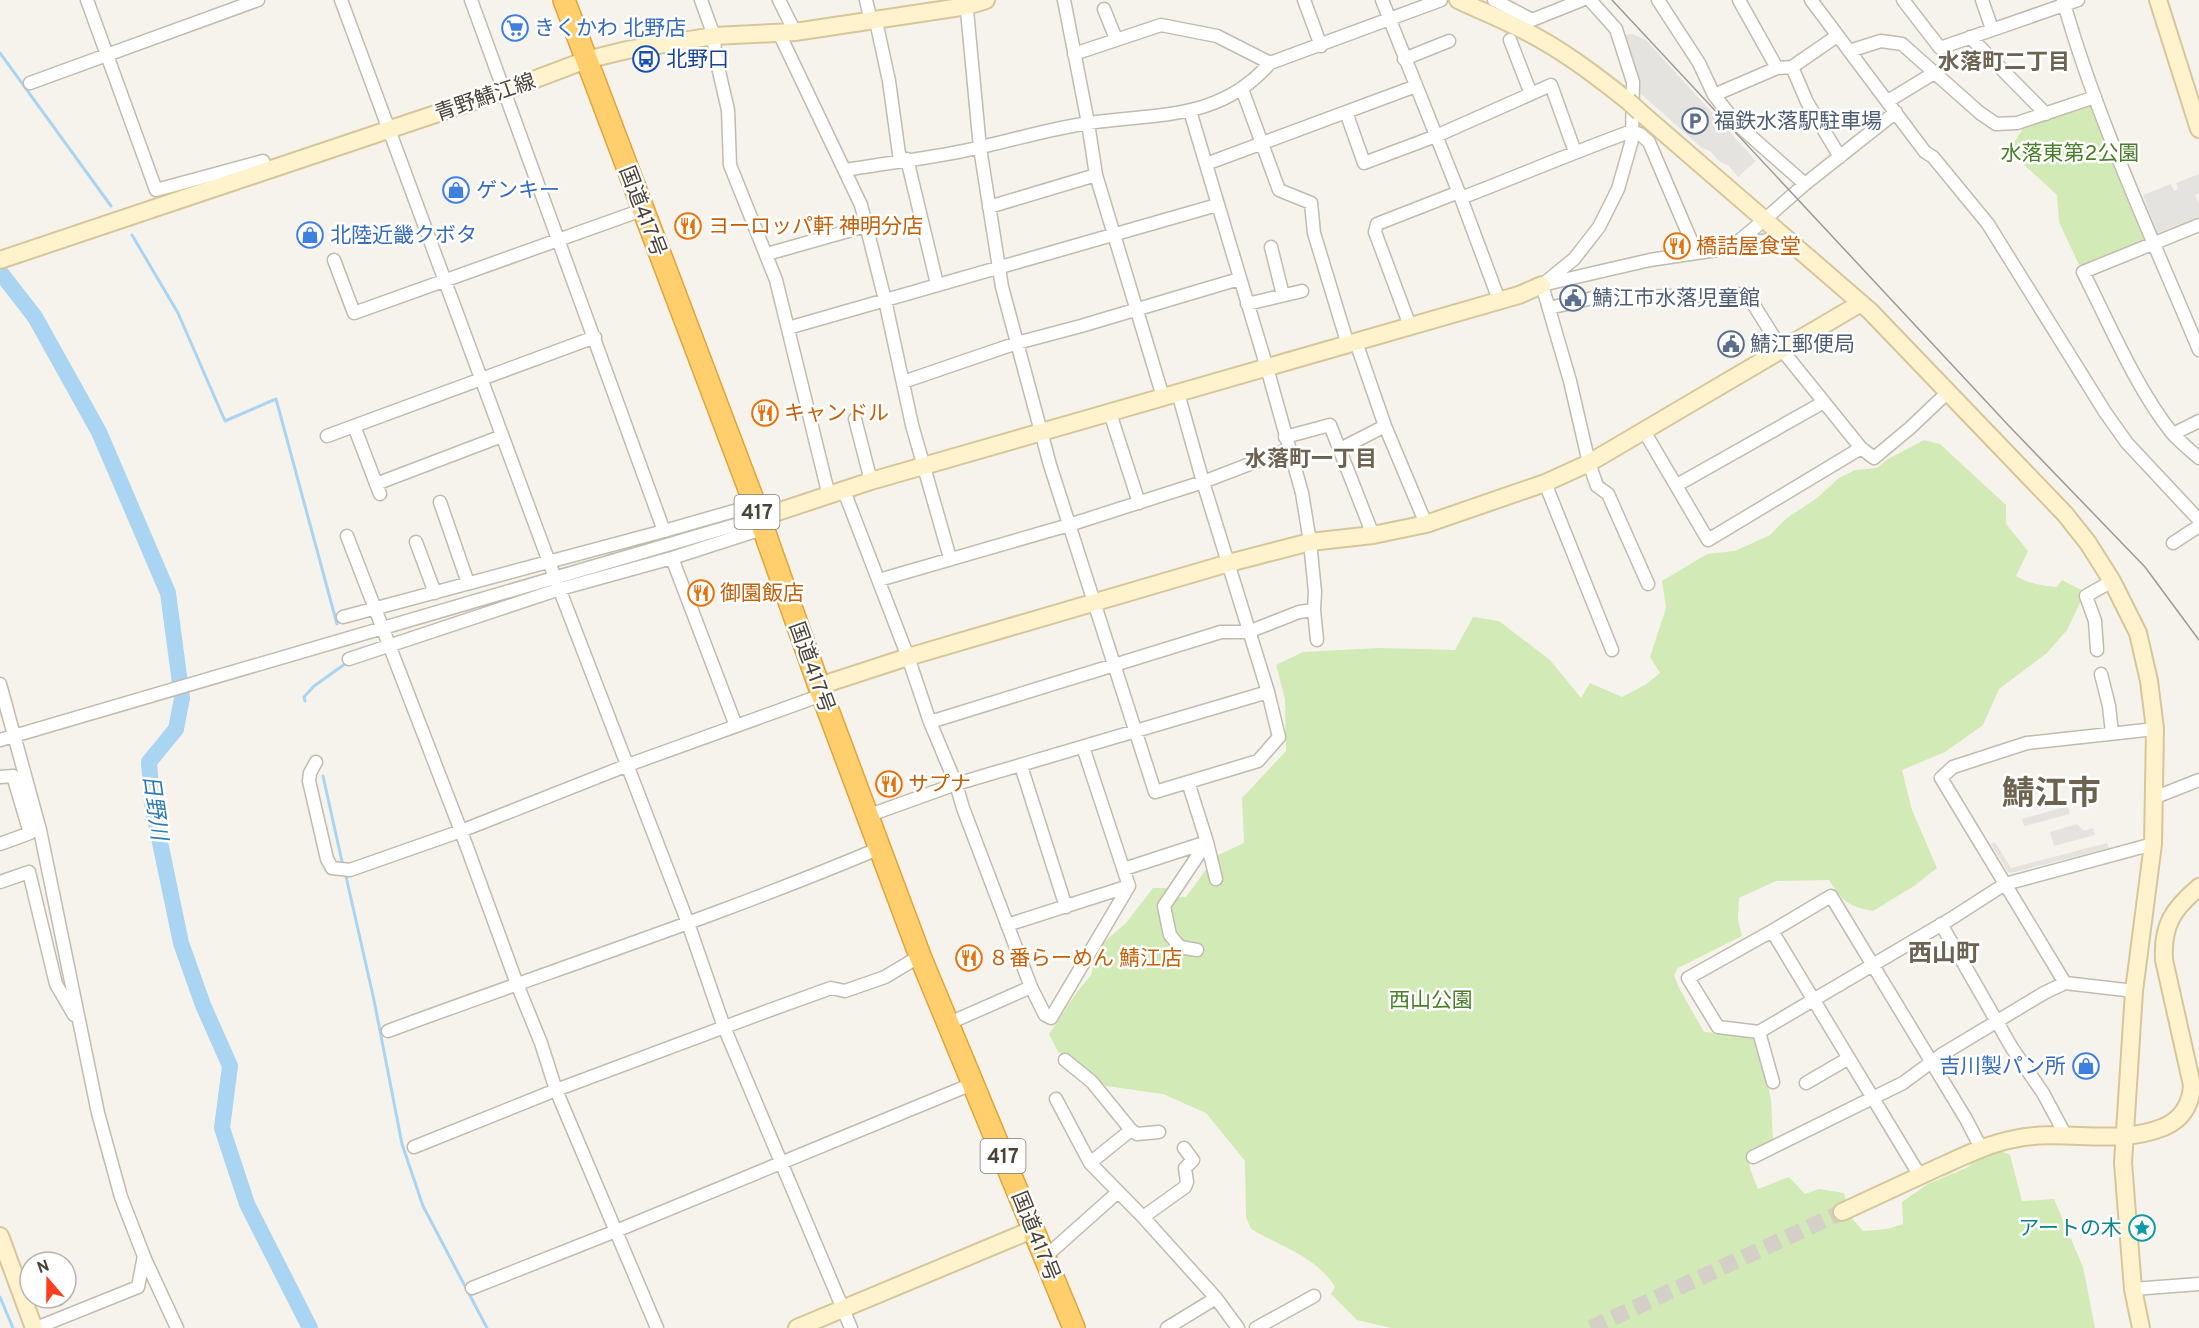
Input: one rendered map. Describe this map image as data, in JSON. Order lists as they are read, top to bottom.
{
  "streets": {
    "highway": ["国道417号", "417"],
    "street": ["青野鯖江線"]
  },
  "crossings": [
    ["青野鯖江線", "国道417号"]
  ],
  "districts": [
    "水落町二丁目",
    "水落町一丁目",
    "鯖江市",
    "西山町"
  ],
  "water": ["日野川"],
  "parks": ["水落東第2公園", "西山公園"],
  "places": {
    "supermarket": ["きくかわ 北野店"],
    "bus stop": ["北野口"],
    "parking": ["福鉄水落駅駐車場"],
    "shop": ["ゲンキー", "北陸近畿クボタ", "吉川製パン所"],
    "restaurant": [
      "ヨーロッパ軒 神明分店",
      "橋詰屋食堂",
      "キャンドル",
      "御園飯店",
      "サプナ",
      "８番らーめん 鯖江店"
    ],
    "public building": ["鯖江市水落児童館", "鯖江郵便局"],
    "place": ["アートの木"]
  },
  "north": "top"
}
